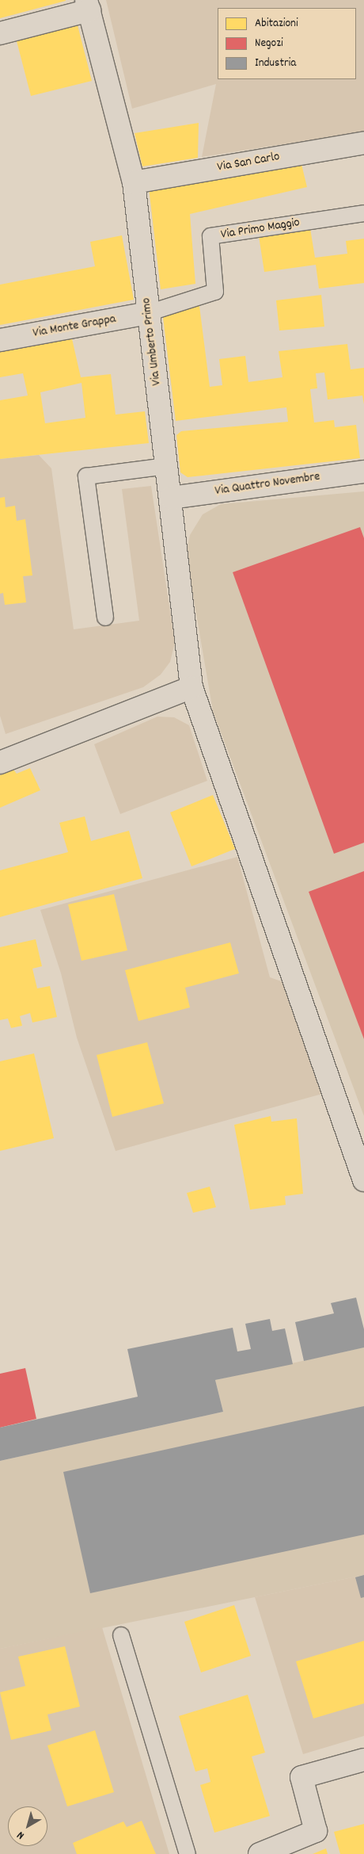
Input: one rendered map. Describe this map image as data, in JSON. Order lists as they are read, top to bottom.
{
  "streets": {
    "street": [
      "Via San Carlo",
      "Via Monte Grappa",
      "Via Umberto Primo",
      "Via Quattro Novembre"
    ],
    "lane": ["Via Primo Maggio"]
  },
  "crossings": [
    ["Via San Carlo", "Via Umberto Primo"],
    ["Via Primo Maggio", "Via Monte Grappa"],
    ["Via Primo Maggio", "Via Umberto Primo"],
    ["Via Monte Grappa", "Via Umberto Primo"],
    ["Via Umberto Primo", "Via Quattro Novembre"]
  ],
  "legend": ["Abitazioni", "Negozi", "Industria"],
  "north": "bottom left"
}
